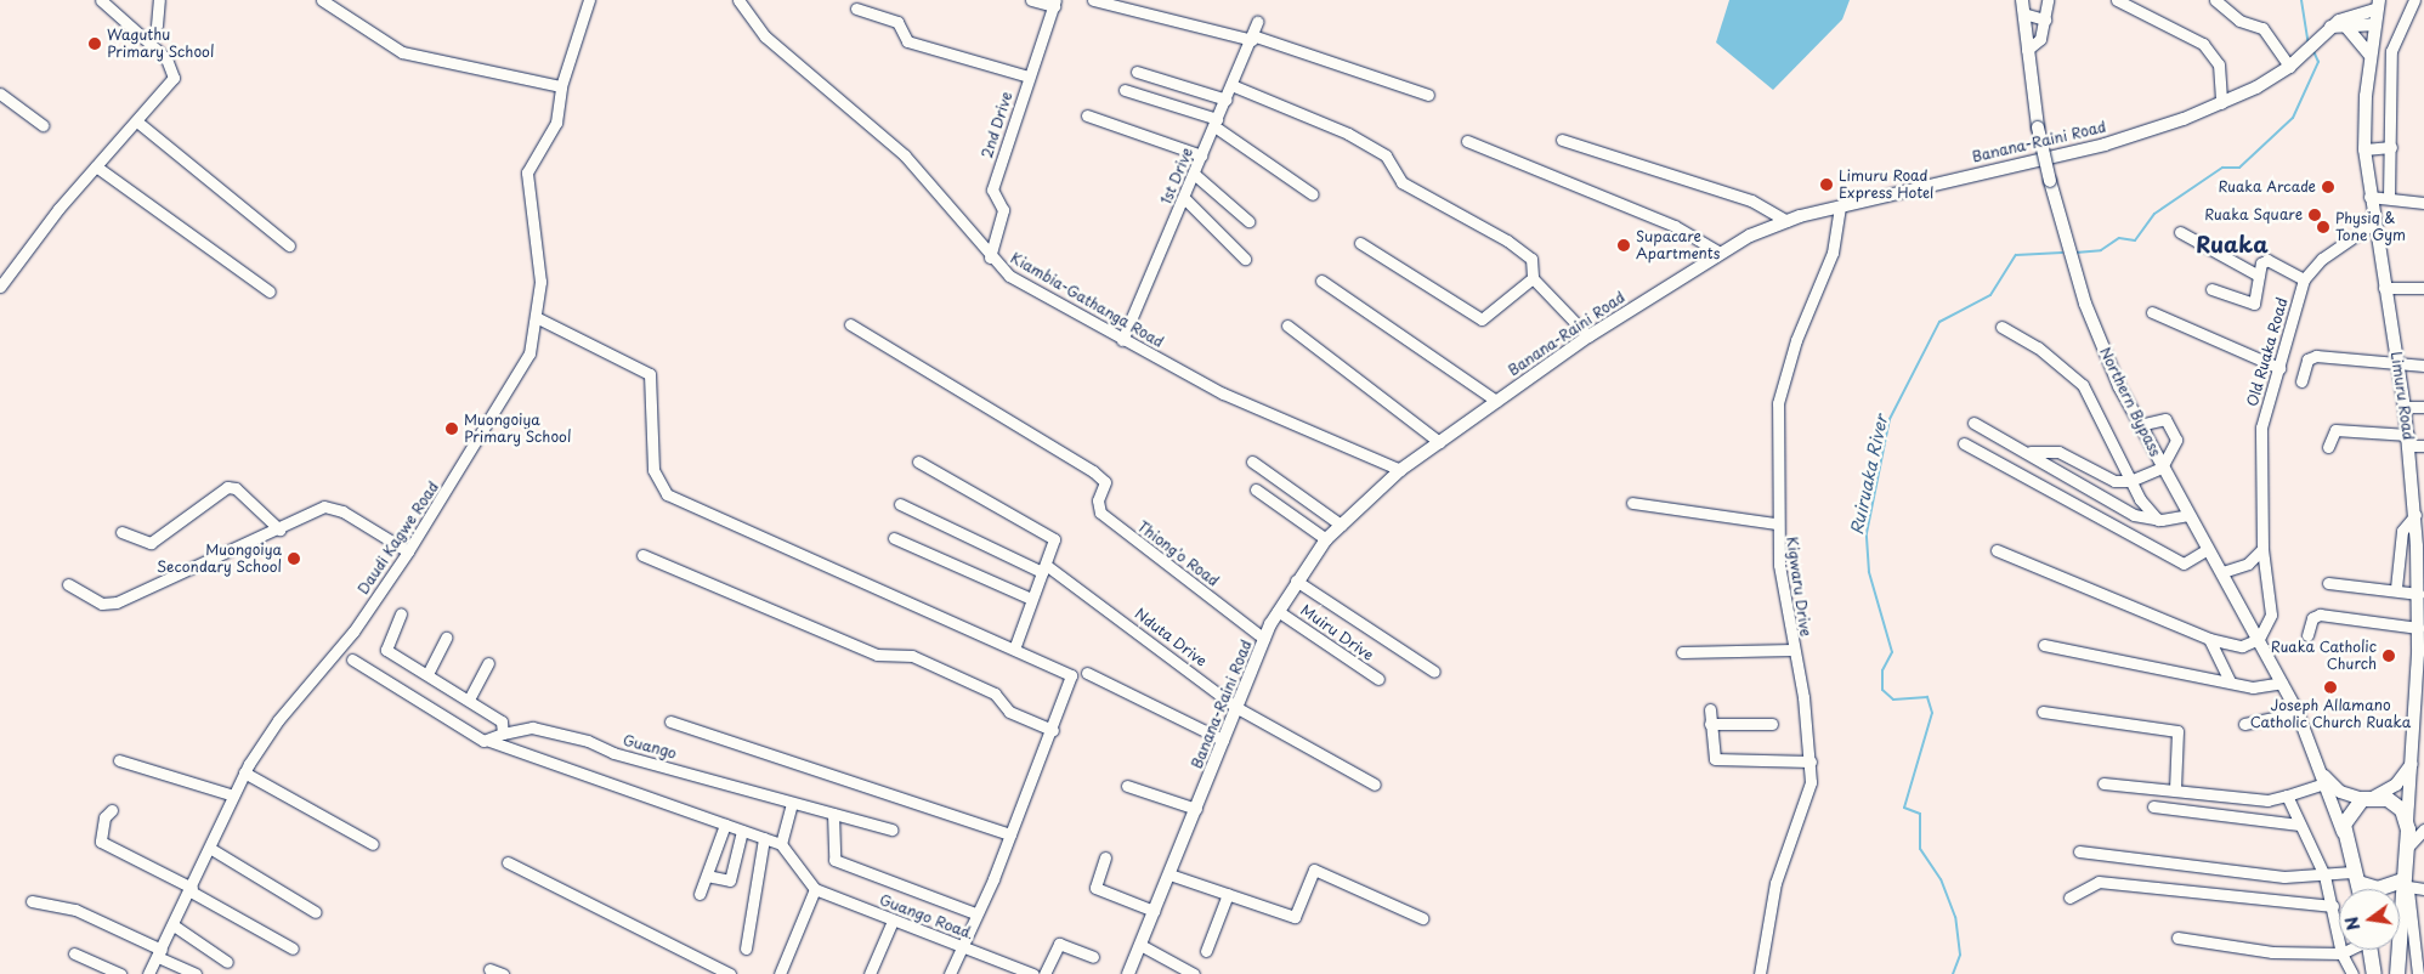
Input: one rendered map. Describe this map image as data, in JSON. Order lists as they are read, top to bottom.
{
  "streets": {
    "highway": ["Northern Bypass"],
    "main road": ["Banana-Raini Road", "Limuru Road"],
    "street": [
      "2nd Drive",
      "1st Drive",
      "Kiambia-Gathanga Road",
      "Old Ruaka Road",
      "Daudi Kagwe Road",
      "Thiong'o Road",
      "Kigwaru Drive",
      "Muiru Drive",
      "Nduta Drive",
      "Guango",
      "Guango Road."
    ]
  },
  "crossings": [
    ["2nd Drive", "Kiambia-Gathanga Road"],
    ["Banana-Raini Road", "Kiambia-Gathanga Road"],
    ["Banana-Raini Road", "Limuru Road"],
    ["Banana-Raini Road", "Thiong'o Road"],
    ["Banana-Raini Road", "Kigwaru Drive"],
    ["Banana-Raini Road", "Muiru Drive"],
    ["Banana-Raini Road", "Nduta Drive"],
    ["1st Drive", "Kiambia-Gathanga Road"],
    ["Old Ruaka Road", "Limuru Road"],
    ["Old Ruaka Road", "Northern Bypass"],
    ["Limuru Road", "Northern Bypass"]
  ],
  "districts": ["Ruaka"],
  "water": ["Ruiruaka River"],
  "places": [
    "Waguthu Primary School",
    "Limuru Road Express Hotel",
    "Ruaka Arcade",
    "Ruaka Square",
    "Physiq & Tone Gym",
    "Supacare Apartments",
    "Muongoiya Primary School",
    "Muongoiya Secondary School",
    "Ruaka Catholic Church",
    "Joseph Allamano Catholic Church Ruaka"
  ],
  "north": "left"
}
